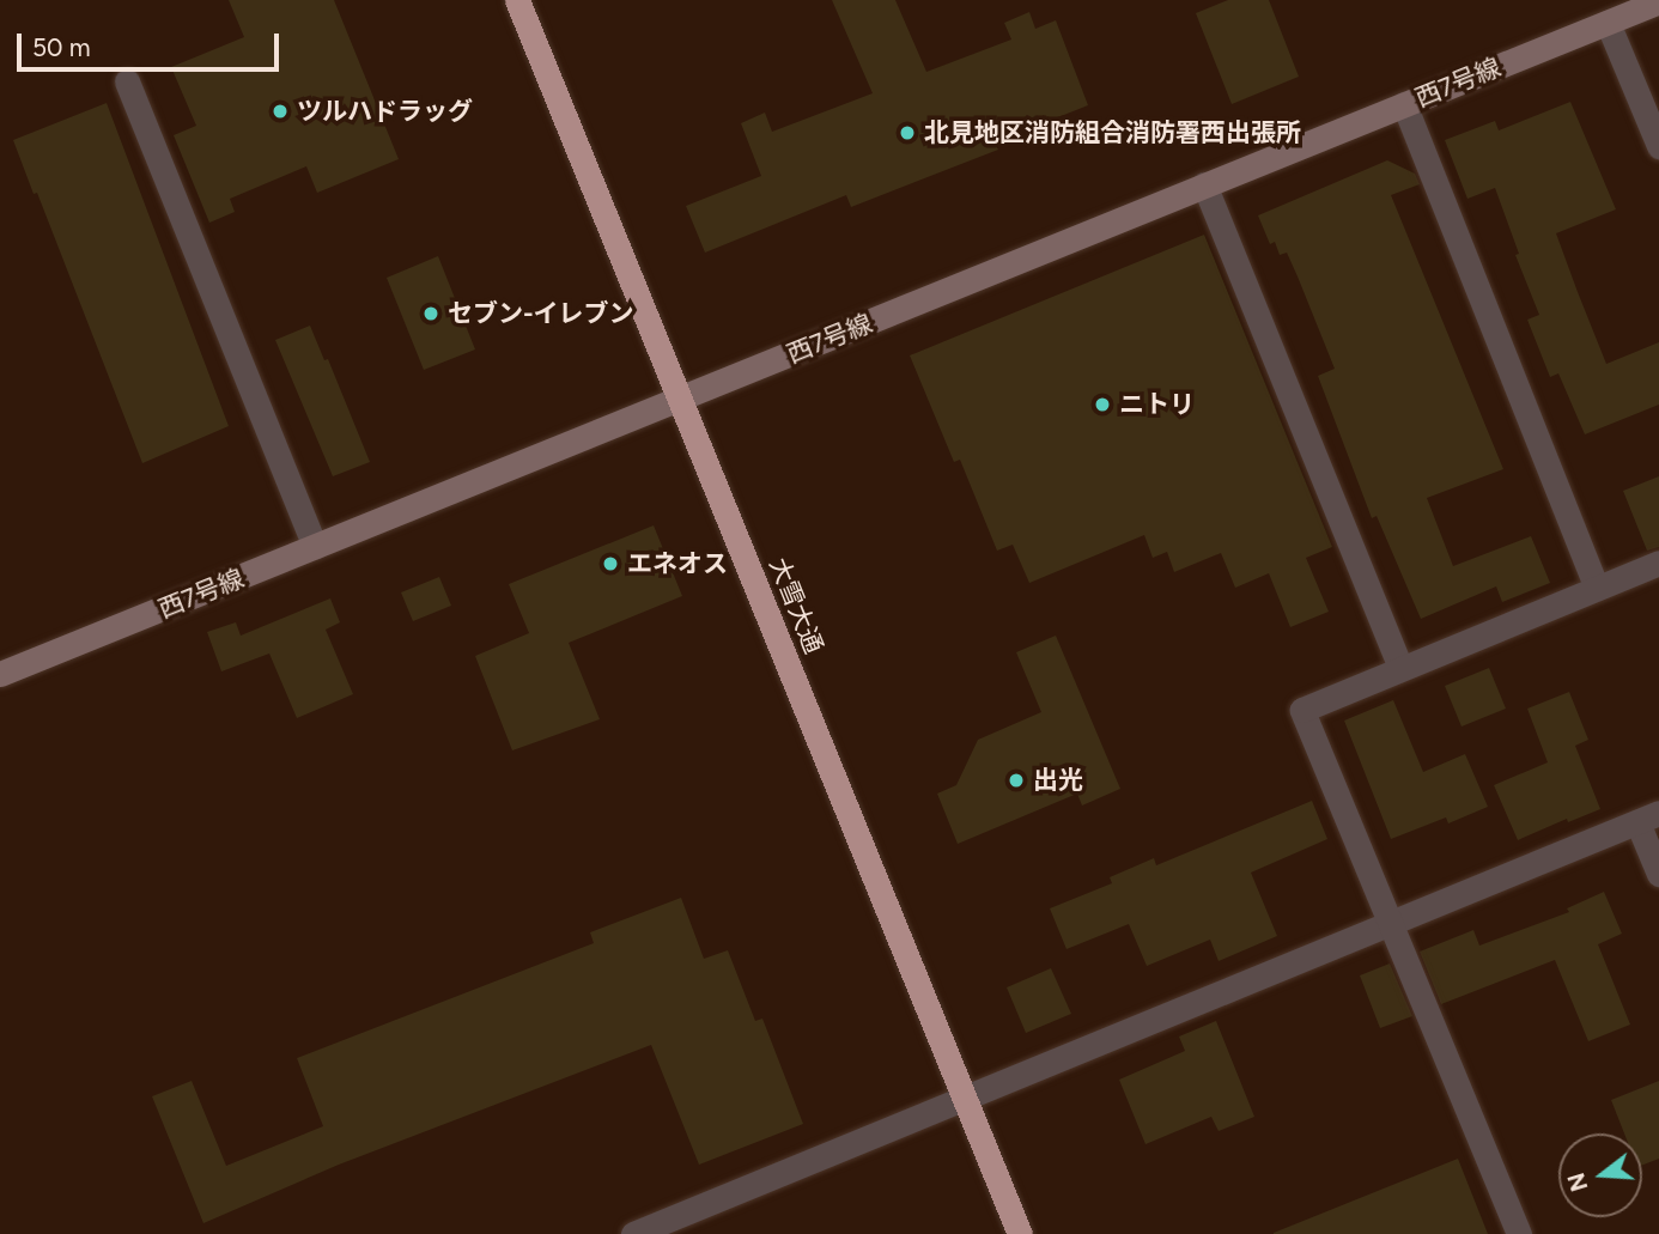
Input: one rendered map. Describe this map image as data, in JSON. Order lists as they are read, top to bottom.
{
  "streets": {
    "highway": ["大雪大通"],
    "street": ["西7号線"]
  },
  "crossings": [
    ["西7号線", "大雪大通"]
  ],
  "places": [
    "ツルハドラッグ",
    "北見地区消防組合消防署西出張所",
    "セブン-イレブン",
    "ニトリ",
    "エネオス",
    "出光"
  ],
  "scale_bar": "50 m",
  "north": "left"
}
